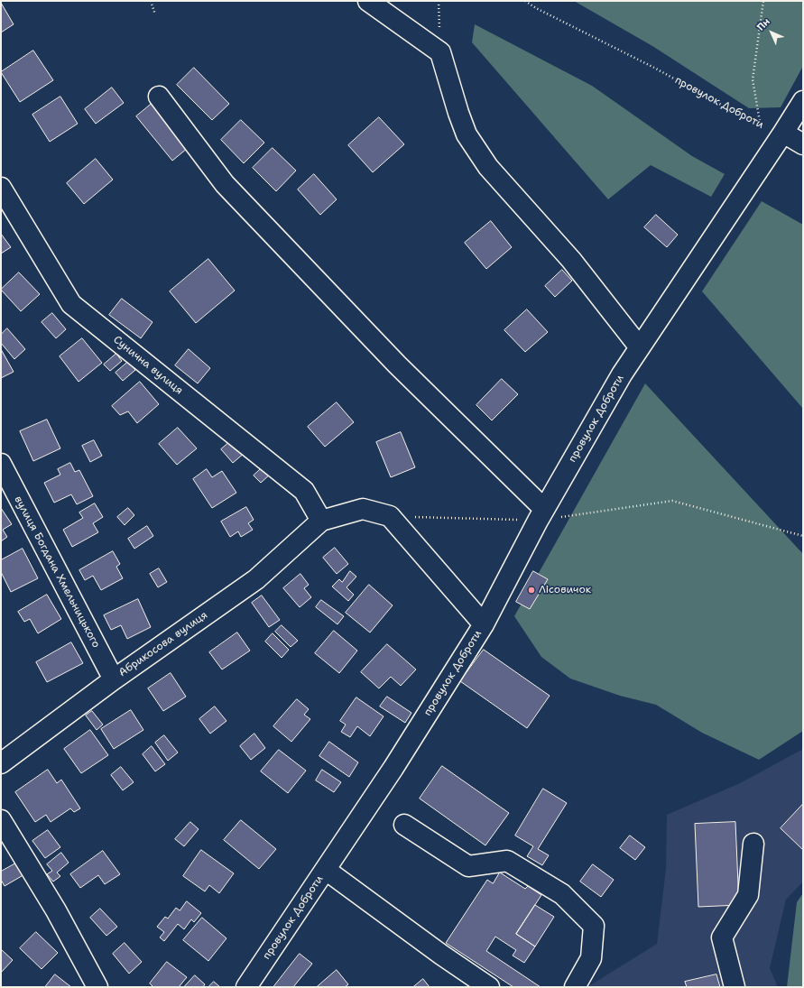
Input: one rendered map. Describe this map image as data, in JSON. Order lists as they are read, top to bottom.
{
  "streets": {
    "street": [
      "провулок Доброти",
      "Сунична вулиця",
      "вулиця Богдана Хмельницького",
      "Абрикосова вулиця"
    ]
  },
  "crossings": [
    ["Сунична вулиця", "Абрикосова вулиця"],
    ["вулиця Богдана Хмельницького", "Абрикосова вулиця"]
  ],
  "places": ["Лісовичок"],
  "north": "top left"
}
